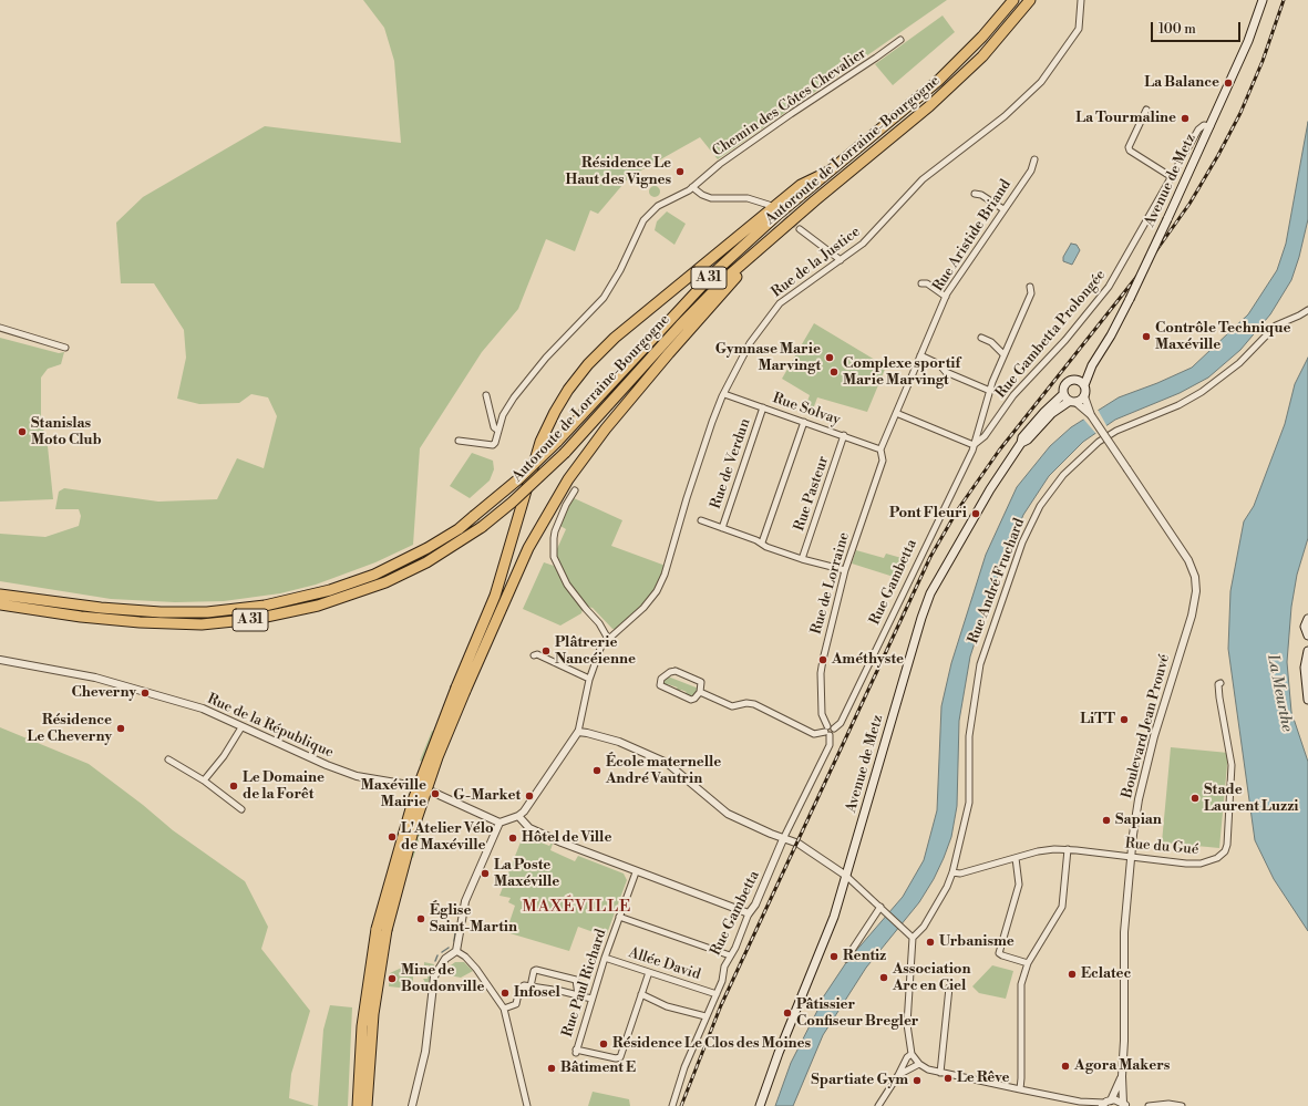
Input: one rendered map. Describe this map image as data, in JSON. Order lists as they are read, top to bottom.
{
  "streets": {
    "highway": ["Autoroute de Lorraine-Bourgogne", "A 31"],
    "main road": ["Avenue de Metz"],
    "street": [
      "Chemin des Côtes Chevalier",
      "Rue Aristide Briand",
      "Rue de la Justice",
      "Rue Gambetta Prolongée",
      "Rue Solvay",
      "Rue de Verdun",
      "Rue Pasteur",
      "Rue André Fruchard",
      "Rue Gambetta",
      "Rue de Lorraine",
      "Rue de la République",
      "Boulevard Jean Prouvé",
      "Rue du Gué",
      "Allée David",
      "Rue Paul Richard"
    ]
  },
  "crossings": [
    ["Avenue de Metz", "Rue Gambetta Prolongée"],
    ["Avenue de Metz", "Boulevard Jean Prouvé"],
    ["Rue Aristide Briand", "Rue Solvay"],
    ["Rue Aristide Briand", "Rue de Lorraine"],
    ["Rue de la Justice", "Rue Solvay"],
    ["Rue Gambetta Prolongée", "Rue Gambetta"],
    ["Rue Solvay", "Rue de Verdun"],
    ["Rue Solvay", "Rue Pasteur"],
    ["Rue Solvay", "Rue de Lorraine"],
    ["Rue André Fruchard", "Rue du Gué"],
    ["Rue Gambetta", "Rue de Lorraine"],
    ["Rue Gambetta", "Allée David"],
    ["Boulevard Jean Prouvé", "Rue du Gué"],
    ["Allée David", "Rue Paul Richard"]
  ],
  "districts": ["MAXÉVILLE"],
  "water": ["La Meurthe"],
  "places": [
    "La Balance",
    "La Tourmaline",
    "Résidence Le Haut des Vignes",
    "Contrôle Technique Maxéville",
    "Gymnase Marie Marvingt",
    "Complexe sportif Marie Marvingt",
    "Stanislas Moto Club",
    "Pont Fleuri",
    "Plâtrerie Nancéienne",
    "Améthyste",
    "Cheverny",
    "LiTT",
    "Résidence Le Cheverny",
    "École maternelle André Vautrin",
    "Le Domaine de la Forêt",
    "Maxéville Mairie",
    "G-Market",
    "Stade Laurent Luzzi",
    "Sapian",
    "L'Atelier Vélo de Maxéville",
    "Hôtel de Ville",
    "La Poste Maxéville",
    "Église Saint-Martin",
    "Urbanisme",
    "Rentiz",
    "Eclatec",
    "Association Arc en Ciel",
    "Mine de Boudonville",
    "Infosel",
    "Pâtissier Confiseur Bregler",
    "Résidence Le Clos des Moines",
    "Agora Makers",
    "Bâtiment E",
    "Le Rêve",
    "Spartiate Gym"
  ],
  "scale_bar": "100 m"
}
